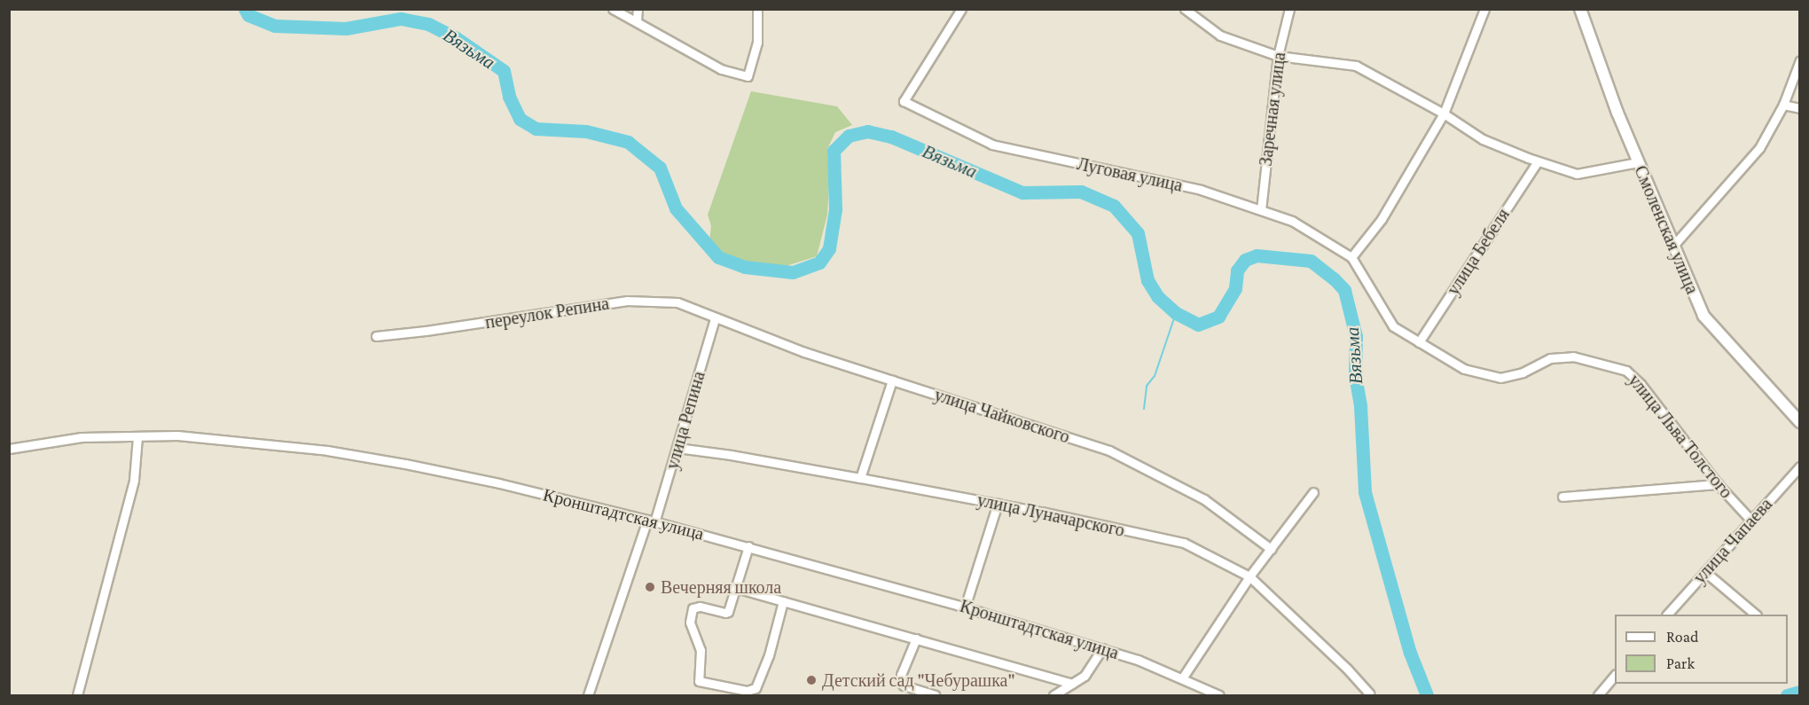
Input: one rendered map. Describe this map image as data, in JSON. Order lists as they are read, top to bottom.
{
  "streets": {
    "main road": ["Смоленская улица"],
    "street": [
      "Заречная улица",
      "Луговая улица",
      "улица Бебеля",
      "переулок Репина",
      "улица Чайковского",
      "улица Репина",
      "улица Льва Толстого",
      "Кронштадтская улица",
      "улица Луначарского",
      "улица Чапаева"
    ]
  },
  "crossings": [
    ["Заречная улица", "Луговая улица"],
    ["Луговая улица", "улица Льва Толстого"],
    ["улица Бебеля", "улица Льва Толстого"],
    ["переулок Репина", "улица Чайковского"],
    ["переулок Репина", "улица Репина"],
    ["улица Чайковского", "улица Репина"],
    ["улица Репина", "Кронштадтская улица"],
    ["улица Репина", "улица Луначарского"],
    ["улица Льва Толстого", "улица Чапаева"]
  ],
  "water": ["Вязьма"],
  "places": ["Вечерняя школа", "Детский сад \"Чебурашка\""],
  "legend": ["Road", "Park"]
}
